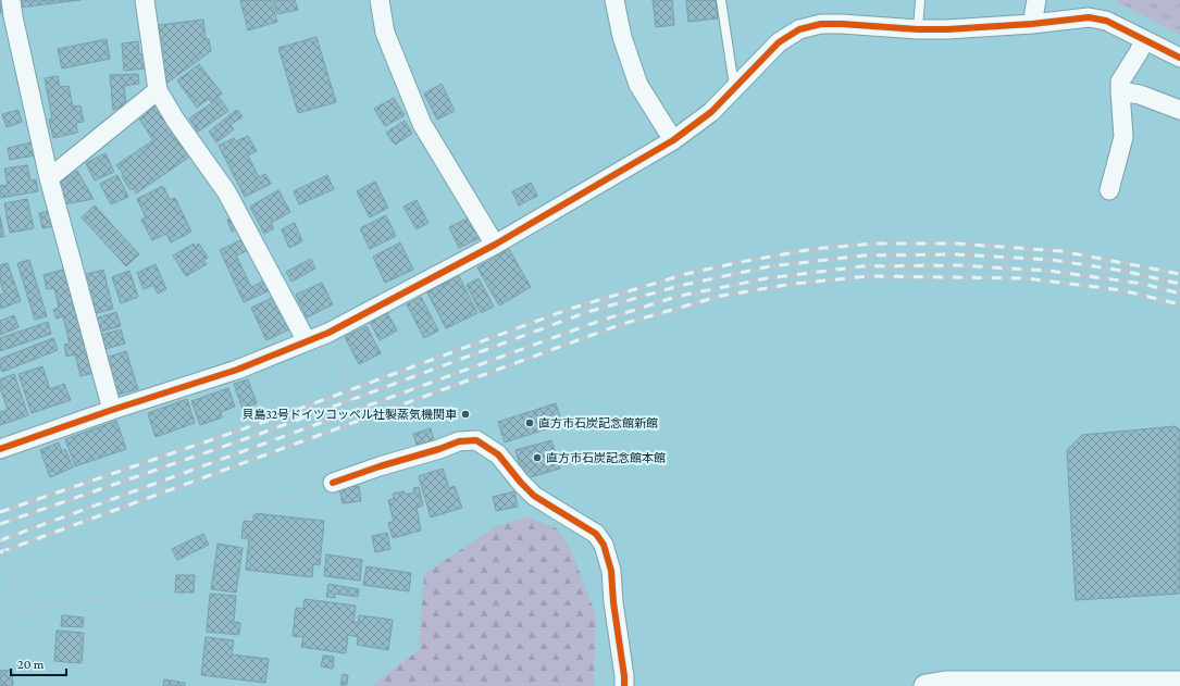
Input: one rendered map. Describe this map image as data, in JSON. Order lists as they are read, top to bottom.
{
  "places": ["貝島32号ドイツコッペル社製蒸気機関車", "直方市石炭記念館新館", "直方市石炭記念館本館"],
  "scale_bar": "20 m"
}
